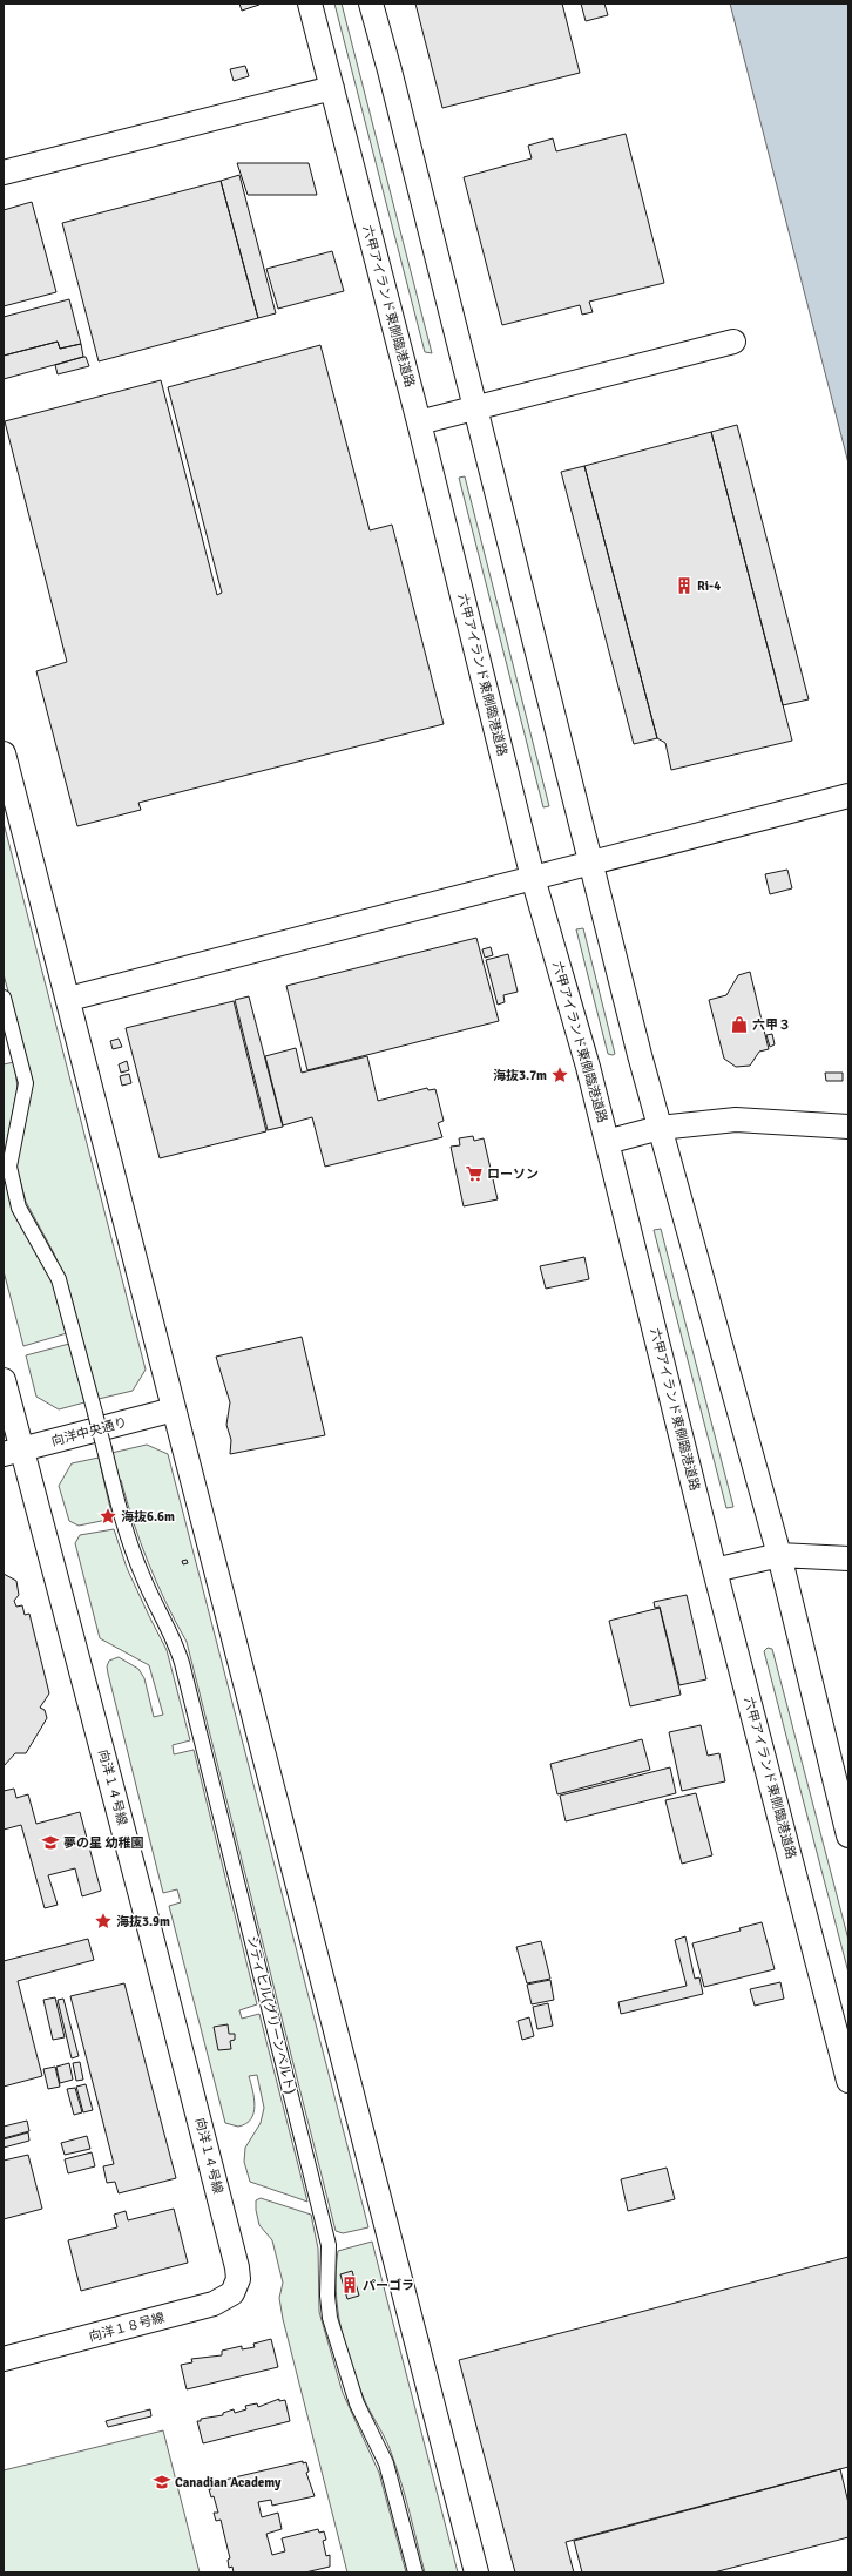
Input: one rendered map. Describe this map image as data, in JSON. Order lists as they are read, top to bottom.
{
  "streets": {
    "street": [
      "六甲アイランド東側臨港道路",
      "向洋中央通り",
      "向洋１４号線",
      "シティヒル(グリーンベルト)",
      "向洋１８号線"
    ]
  },
  "crossings": [
    ["向洋中央通り", "向洋１４号線"],
    ["向洋１４号線", "向洋１８号線"]
  ],
  "places": {
    "building": ["Ri-4", "パーゴラ"],
    "shop": ["六甲３"],
    "place": ["海抜3.7m", "海抜6.6m", "海抜3.9m"],
    "supermarket": ["ローソン"],
    "school or university": ["夢の星 幼稚園", "Canadian Academy"]
  }
}
